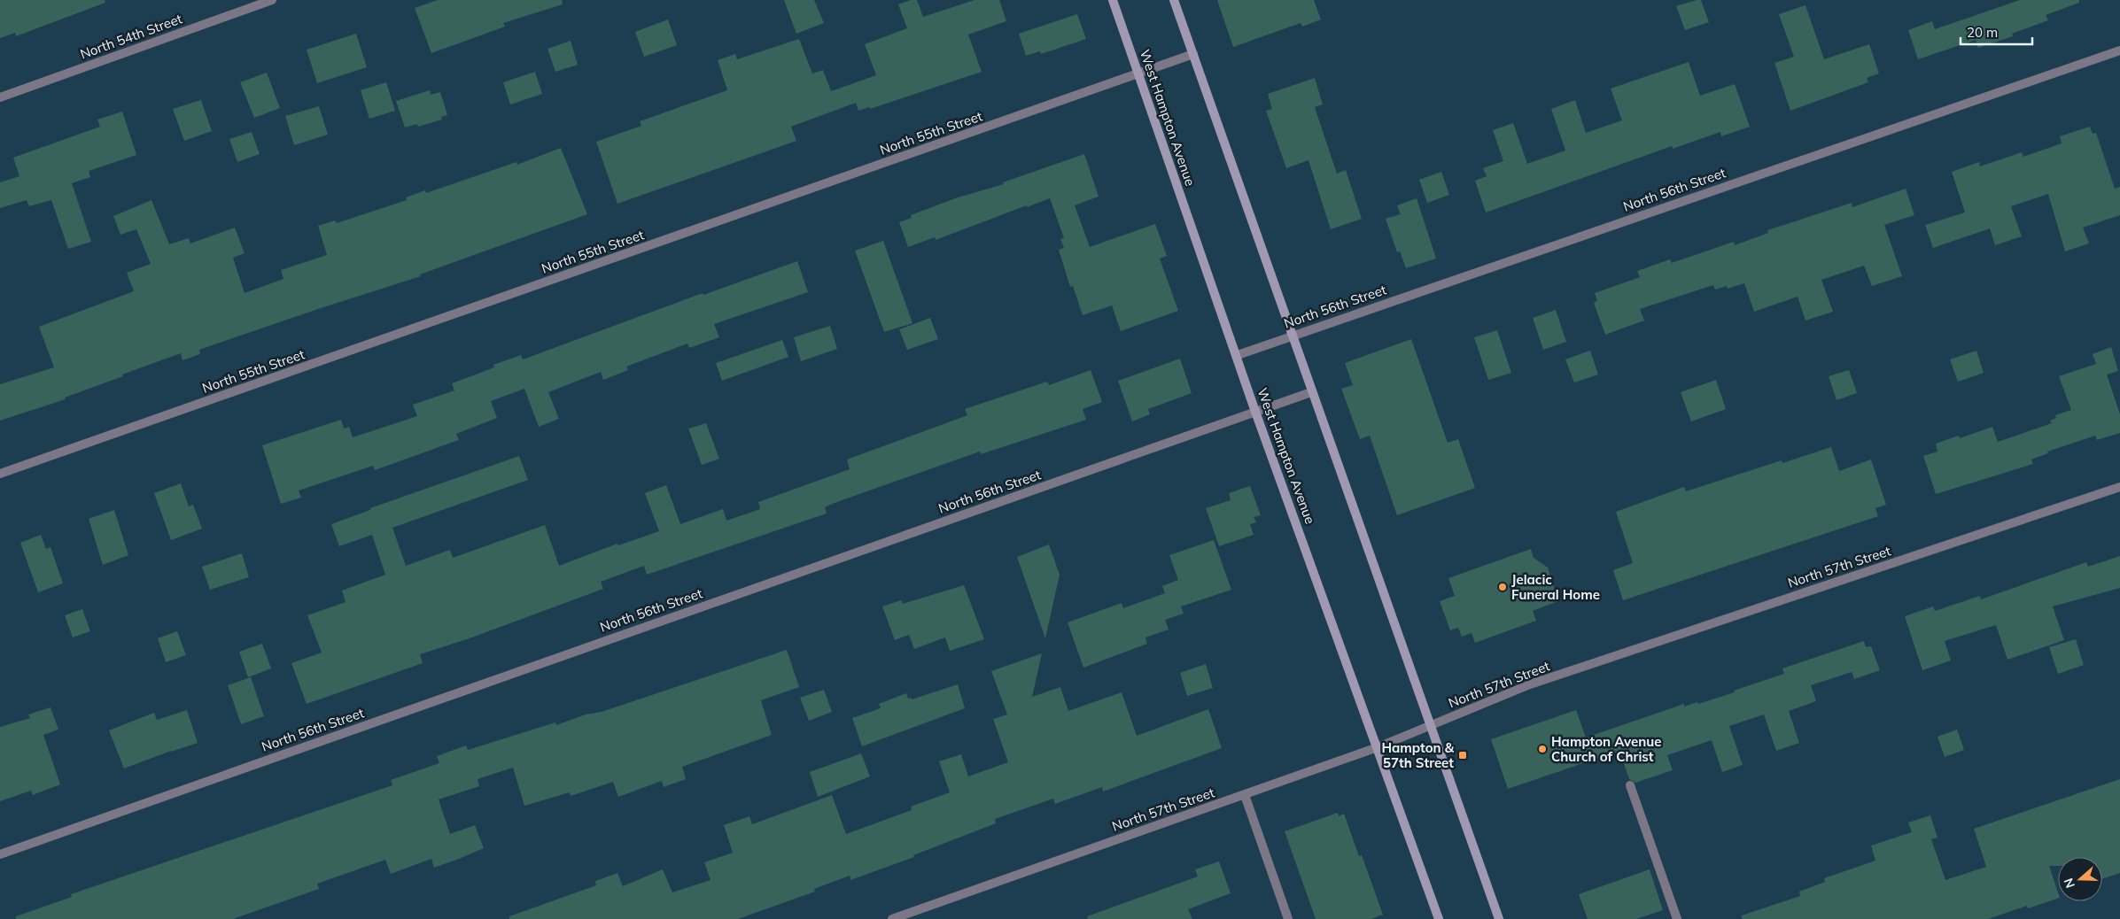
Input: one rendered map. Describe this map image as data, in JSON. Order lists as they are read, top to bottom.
{
  "streets": {
    "main road": ["West Hampton Avenue"],
    "street": [
      "North 54th Street",
      "North 55th Street",
      "North 56th Street",
      "North 57th Street"
    ]
  },
  "crossings": [
    ["West Hampton Avenue", "North 55th Street"],
    ["West Hampton Avenue", "North 56th Street"],
    ["West Hampton Avenue", "North 57th Street"]
  ],
  "places": {
    "other": ["Jelacic Funeral Home", "Hampton Avenue Church of Christ"],
    "transit": ["Hampton & 57th Street"]
  },
  "scale_bar": "20 m",
  "north": "left"
}
